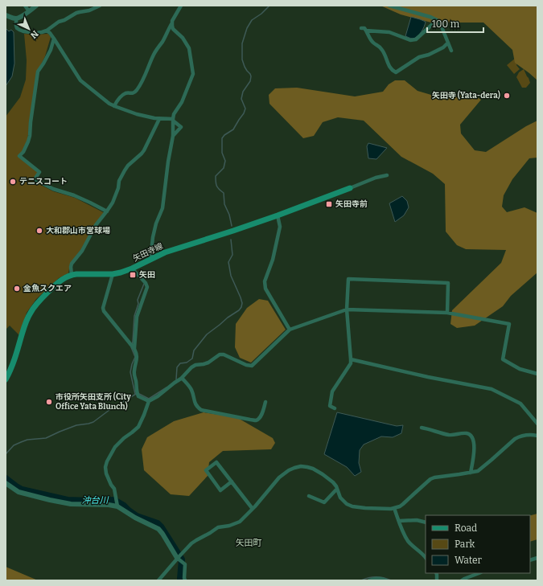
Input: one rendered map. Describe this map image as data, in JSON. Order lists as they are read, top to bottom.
{
  "streets": {
    "main road": ["矢田寺線"]
  },
  "districts": ["矢田町"],
  "water": ["沖台川"],
  "places": {
    "other": [
      "矢田寺 (Yata-dera)",
      "テニスコート",
      "大和郡山市営球場",
      "金魚スクエア",
      "市役所矢田支所 (City Office Yata Blunch)"
    ],
    "transit": ["矢田寺前", "矢田"]
  },
  "legend": ["Road", "Park", "Water"],
  "scale_bar": "100 m",
  "north": "bottom right"
}
